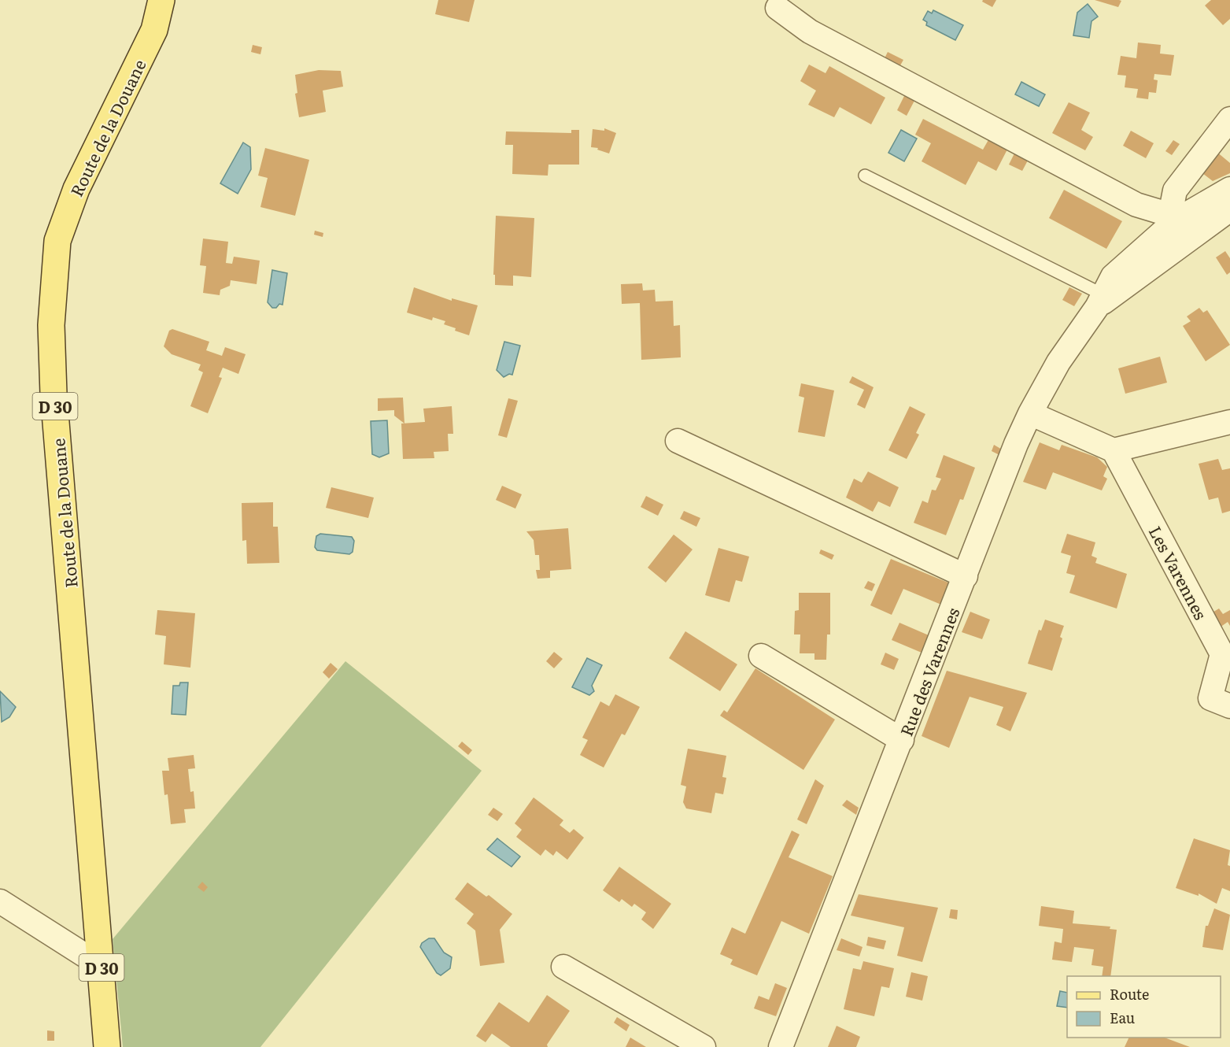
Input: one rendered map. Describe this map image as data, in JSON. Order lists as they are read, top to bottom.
{
  "streets": {
    "main road": ["Route de la Douane", "D 30"],
    "street": ["Les Varennes", "Rue des Varennes"]
  },
  "legend": ["Route", "Eau"]
}
